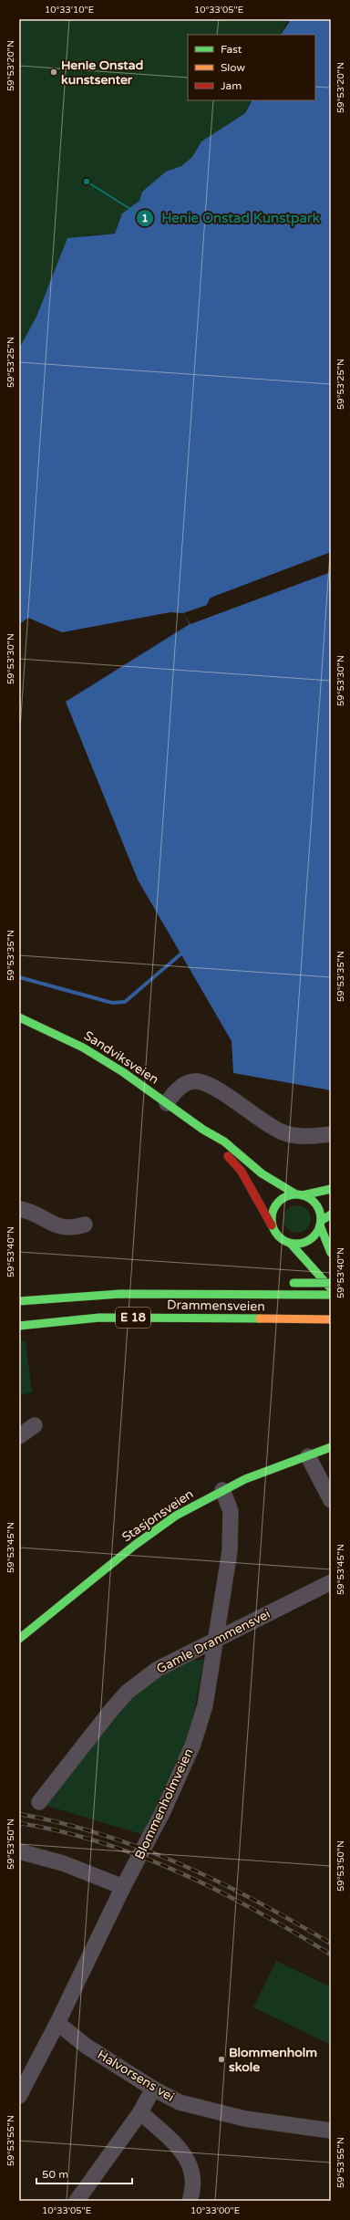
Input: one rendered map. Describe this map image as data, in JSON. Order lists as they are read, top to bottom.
{
  "streets": {
    "main road": [
      "Sandviksveien",
      "Drammensveien",
      "E 18",
      "Stasjonsveien"
    ],
    "street": ["Gamle Drammensvei", "Blommenholmveien", "Halvorsens vei"]
  },
  "crossings": [
    ["Drammensveien", "E 18"],
    ["Stasjonsveien", "Blommenholmveien"],
    ["Gamle Drammensvei", "Blommenholmveien"],
    ["Blommenholmveien", "Halvorsens vei"]
  ],
  "places": ["Henie Onstad kunstsenter", "Henie Onstad Kunstpark", "Blommenholm skole"],
  "legend": ["Fast", "Slow", "Jam"],
  "scale_bar": "50 m",
  "coordinates": [
    "10°33'10\"E",
    "10°33'05\"E",
    "59°53'20\"N",
    "59°53'25\"N",
    "59°53'30\"N",
    "59°53'35\"N",
    "59°53'40\"N",
    "59°53'45\"N",
    "59°53'50\"N",
    "59°53'55\"N",
    "10°33'00\"E"
  ]
}
